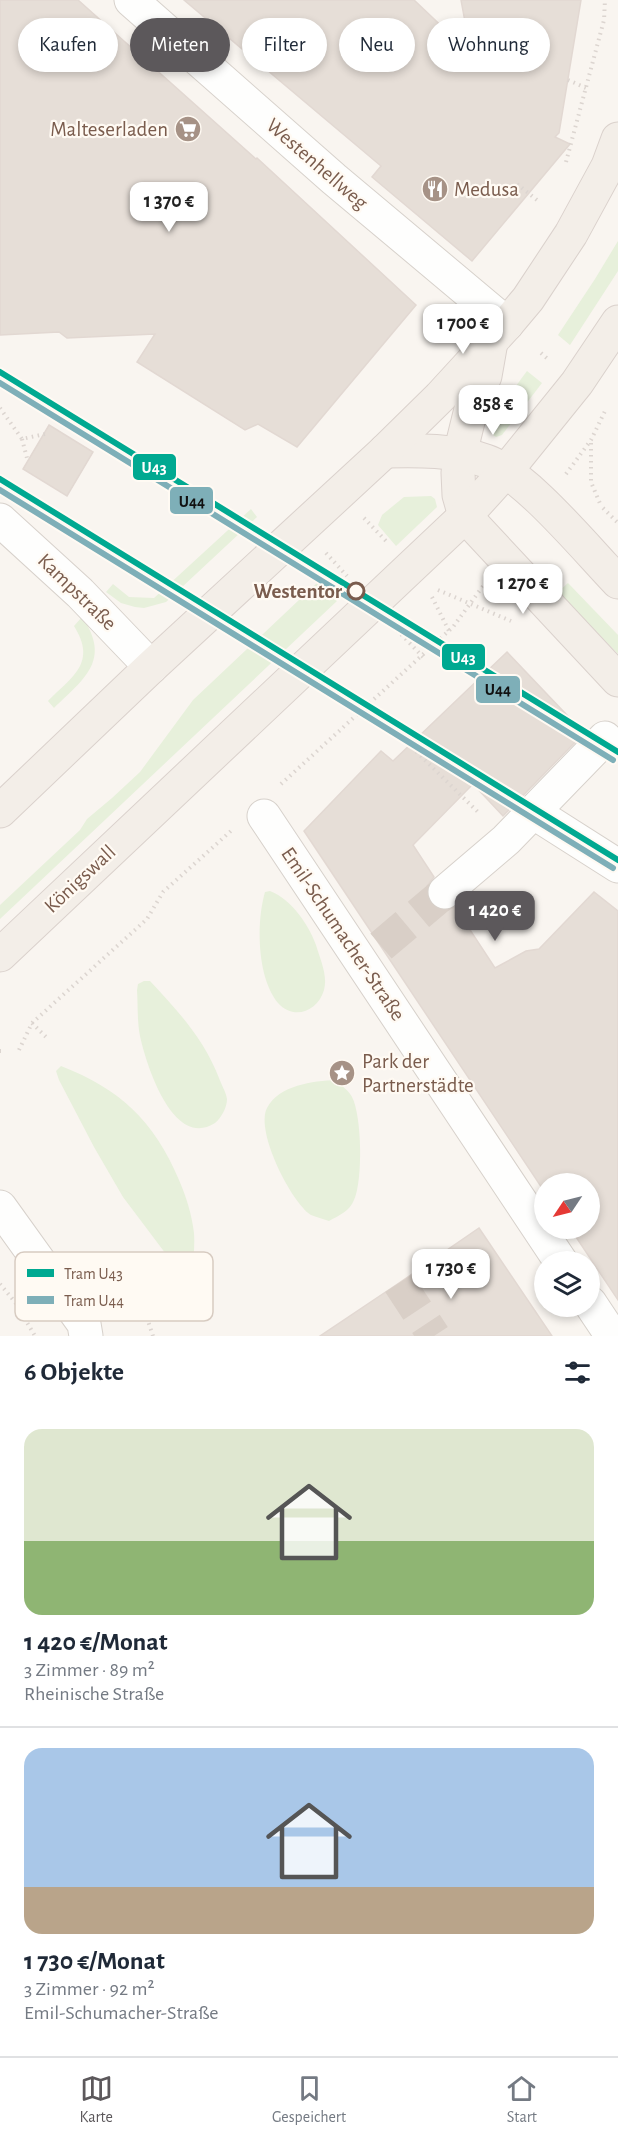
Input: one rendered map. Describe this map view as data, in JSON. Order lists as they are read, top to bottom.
{
  "streets": {
    "main road": ["Königswall"],
    "street": ["Westenhellweg", "Kampstraße", "Emil-Schumacher-Straße"]
  },
  "places": {
    "supermarket": ["Malteserladen"],
    "restaurant": ["Medusa"],
    "other": ["Westentor"],
    "place": ["Park der Partnerstädte"]
  },
  "lines": ["tram line U43", "tram line U44"],
  "legend": ["Tram U43", "Tram U44"],
  "north": "bottom left",
  "page": {
    "chip": [
      "Kaufen",
      "Mieten",
      "Filter",
      "Neu",
      "Wohnung"
    ],
    "price": [
      "1 370 €",
      "1 700 €",
      "858 €",
      "1 270 €",
      "1 420 €",
      "1 730 €"
    ],
    "heading": "6 Objekte",
    "list": [
      {
        "name": "1 420 €/Monat",
        "note": "3 Zimmer · 89 m² · Rheinische Straße"
      },
      {
        "name": "1 730 €/Monat",
        "note": "3 Zimmer · 92 m² · Emil-Schumacher-Straße"
      }
    ],
    "tabs": ["Karte", "Gespeichert", "Start"]
  }
}
